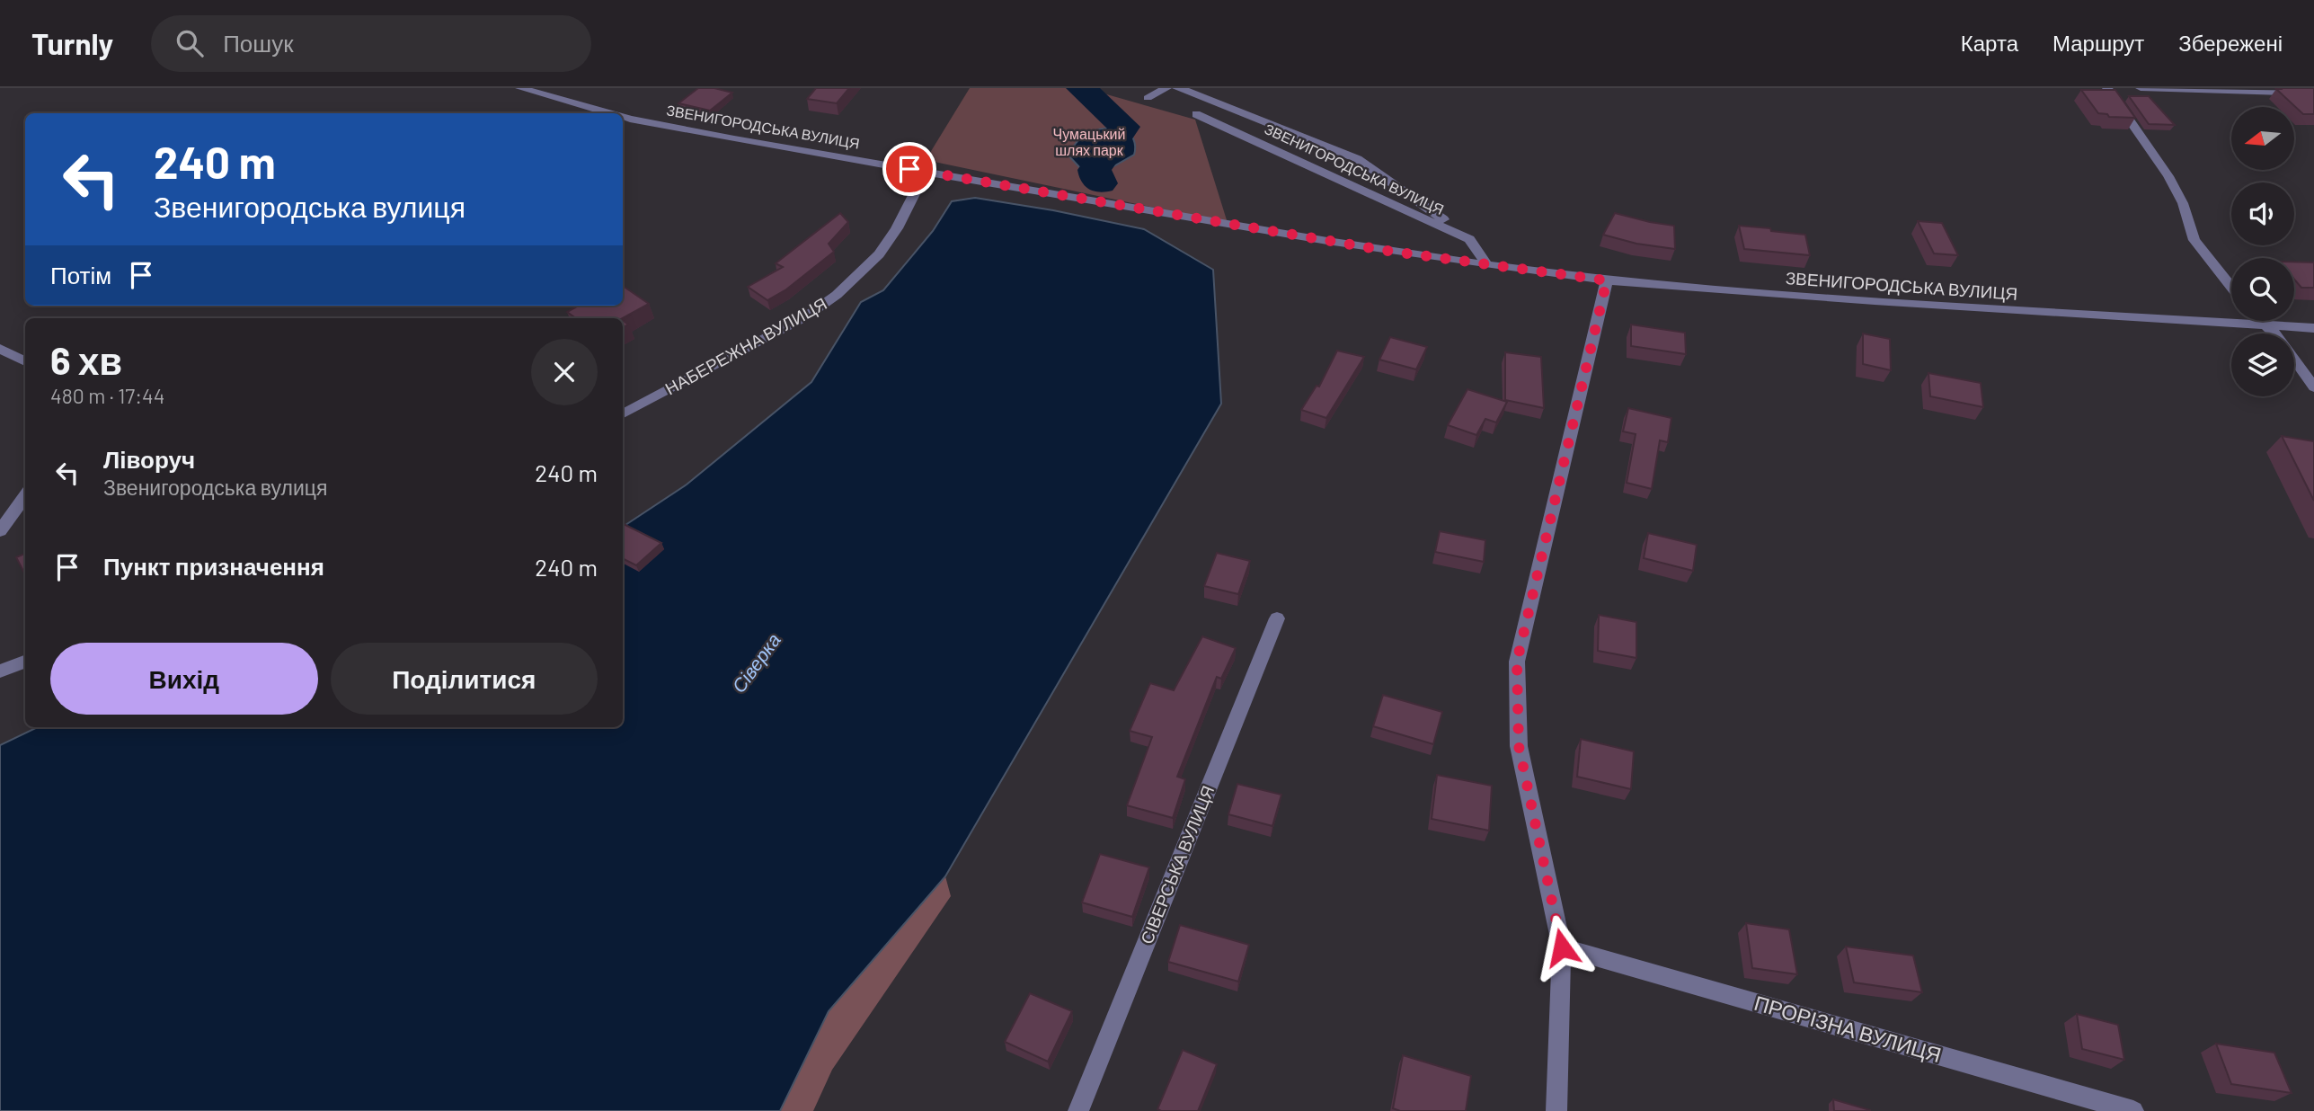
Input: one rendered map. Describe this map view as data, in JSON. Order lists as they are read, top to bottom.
{
  "streets": {
    "street": [
      "ЗВЕНИГОРОДСЬКА ВУЛИЦЯ",
      "НАБЕРЕЖНА ВУЛИЦЯ",
      "СІВЕРСЬКА ВУЛИЦЯ",
      "ПРОРІЗНА ВУЛИЦЯ"
    ]
  },
  "crossings": [
    ["ЗВЕНИГОРОДСЬКА ВУЛИЦЯ", "НАБЕРЕЖНА ВУЛИЦЯ"]
  ],
  "water": ["Сіверка"],
  "parks": ["Чумацький шлях парк"],
  "north": "left",
  "page": {
    "header": "Turnly",
    "search": "Пошук",
    "nav": ["Карта", "Маршрут", "Збережені"],
    "turn": ["240 m", "Звенигородська вулиця"],
    "then": "Потім",
    "heading": ["6 хв", "480 m · 17:44"],
    "list": [
      {
        "name": "Ліворуч",
        "note": "Звенигородська вулиця",
        "value": "240 m"
      },
      {
        "name": "Пункт призначення",
        "value": "240 m"
      }
    ],
    "buttons": ["Вихід", "Поділитися"]
  }
}
